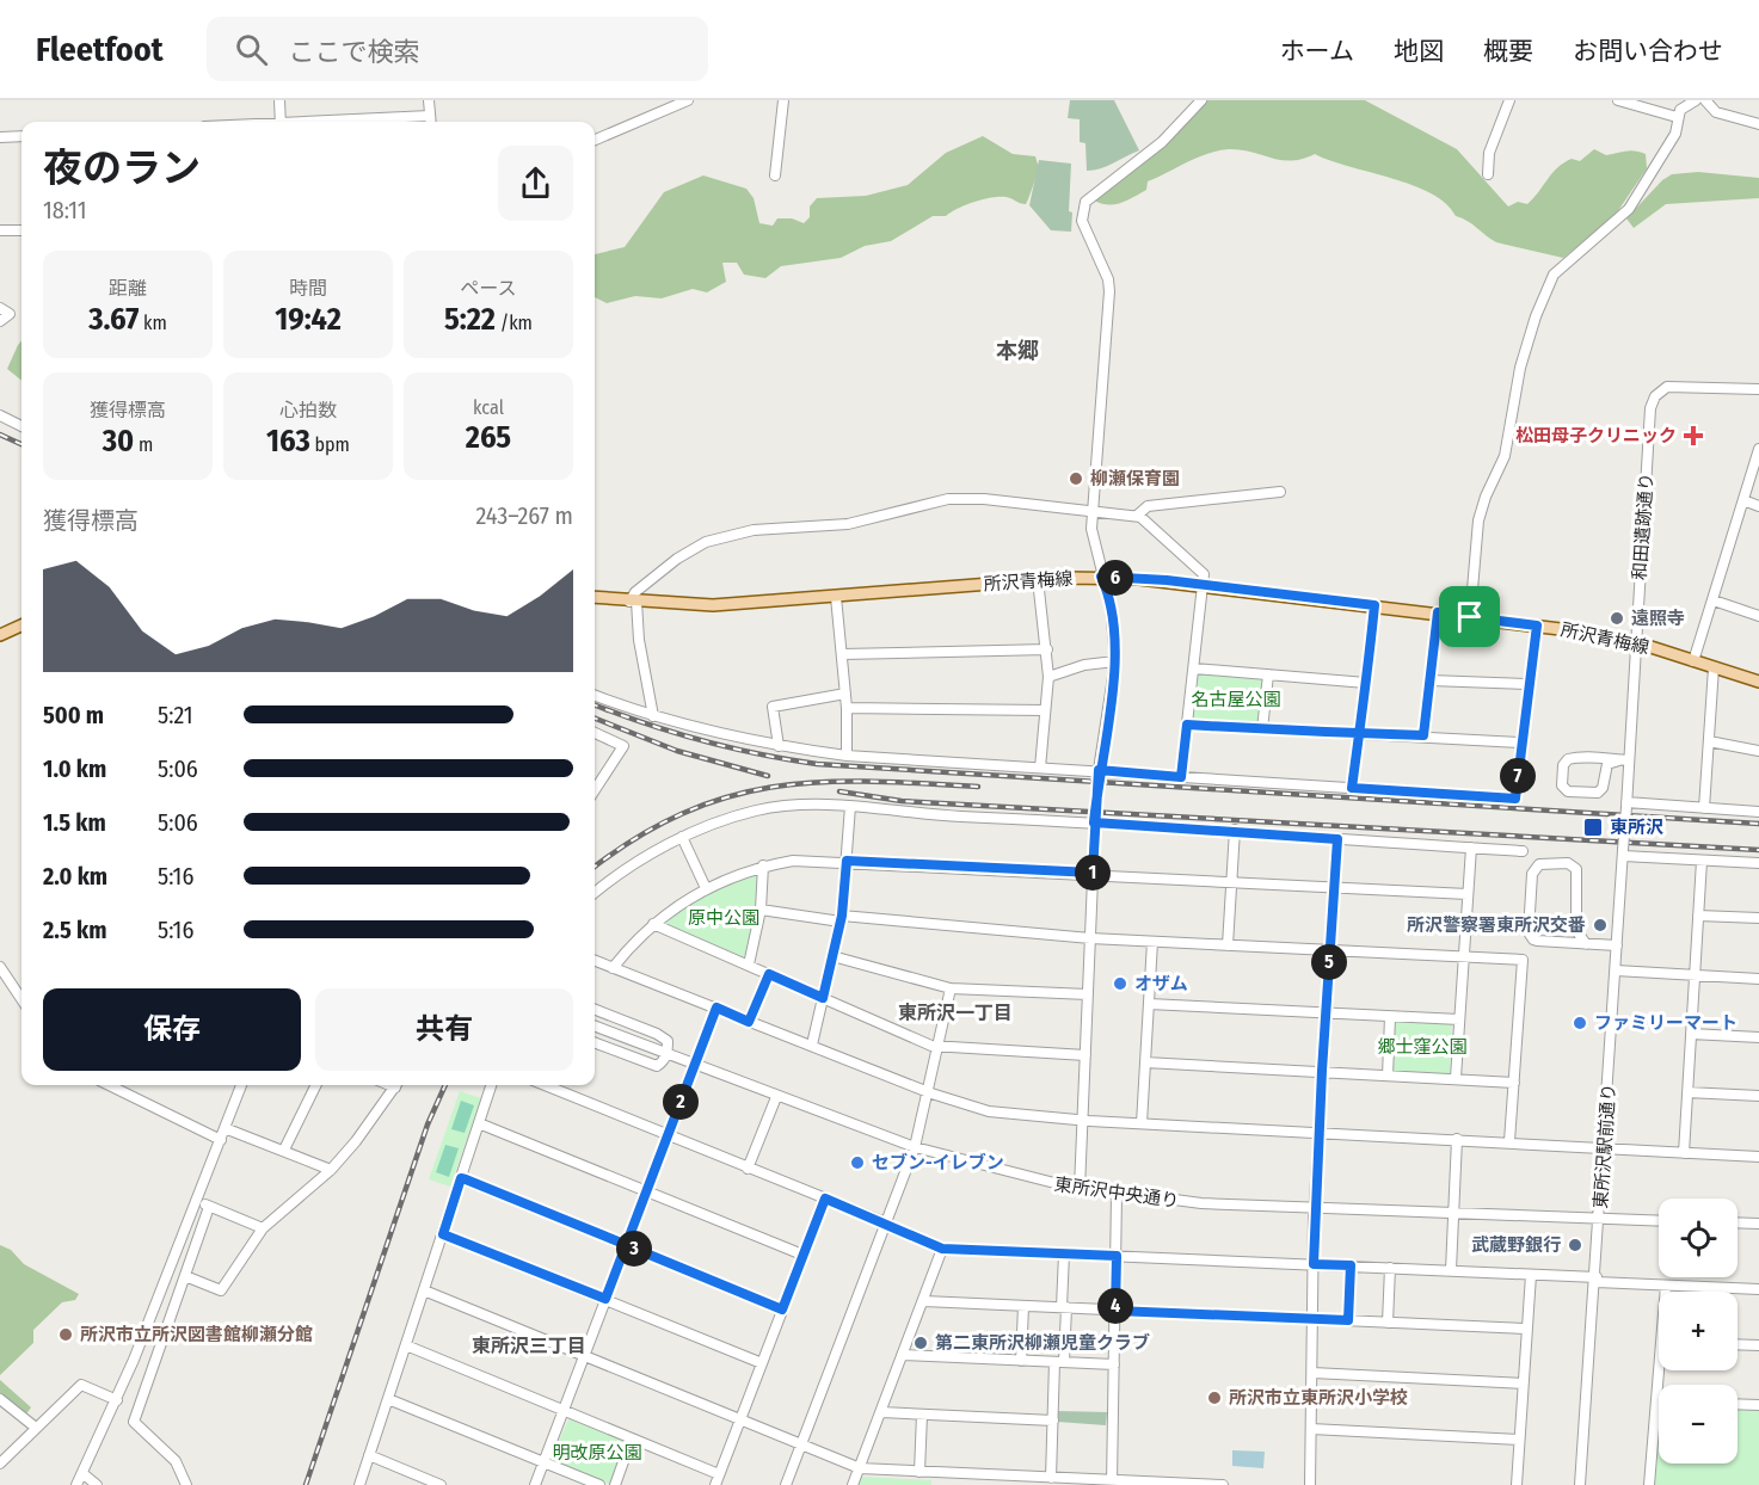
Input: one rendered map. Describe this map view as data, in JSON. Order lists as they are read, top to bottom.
{
  "streets": {
    "main road": ["所沢青梅線"],
    "street": ["和田遺跡通り", "東所沢駅前通り", "東所沢中央通り"]
  },
  "crossings": [
    ["和田遺跡通り", "所沢青梅線"],
    ["和田遺跡通り", "東所沢駅前通り"],
    ["東所沢駅前通り", "東所沢中央通り"]
  ],
  "districts": ["本郷", "東所沢一丁目", "東所沢三丁目"],
  "parks": [
    "名古屋公園",
    "原中公園",
    "郷士窪公園",
    "明改原公園"
  ],
  "places": {
    "health": ["松田母子クリニック"],
    "other": [
      "柳瀬保育園",
      "遠照寺",
      "所沢警察署東所沢交番",
      "オザム",
      "ファミリーマート",
      "セブン-イレブン",
      "武蔵野銀行",
      "所沢市立所沢図書館柳瀬分館",
      "第二東所沢柳瀬児童クラブ",
      "所沢市立東所沢小学校"
    ],
    "transit": ["東所沢"]
  },
  "page": {
    "header": "Fleetfoot",
    "search": "ここで検索",
    "nav": [
      "ホーム",
      "地図",
      "概要",
      "お問い合わせ"
    ],
    "heading": ["夜のラン", "18:11"],
    "stats": [
      ["距離", "3.67 km"],
      ["時間", "19:42"],
      ["ペース", "5:22 /km"],
      ["獲得標高", "30 m"],
      ["心拍数", "163 bpm"],
      ["kcal", "265"]
    ],
    "chart": ["獲得標高", "243–267 m"],
    "pins": [
      "6",
      "7",
      "1",
      "5",
      "2",
      "3",
      "4"
    ],
    "list": [
      {
        "name": "500 m",
        "note": "5:21"
      },
      {
        "name": "1.0 km",
        "note": "5:06"
      },
      {
        "name": "1.5 km",
        "note": "5:06"
      },
      {
        "name": "2.0 km",
        "note": "5:16"
      },
      {
        "name": "2.5 km",
        "note": "5:16"
      }
    ],
    "buttons": ["保存", "共有"],
    "map_buttons": ["+", "−"]
  }
}
